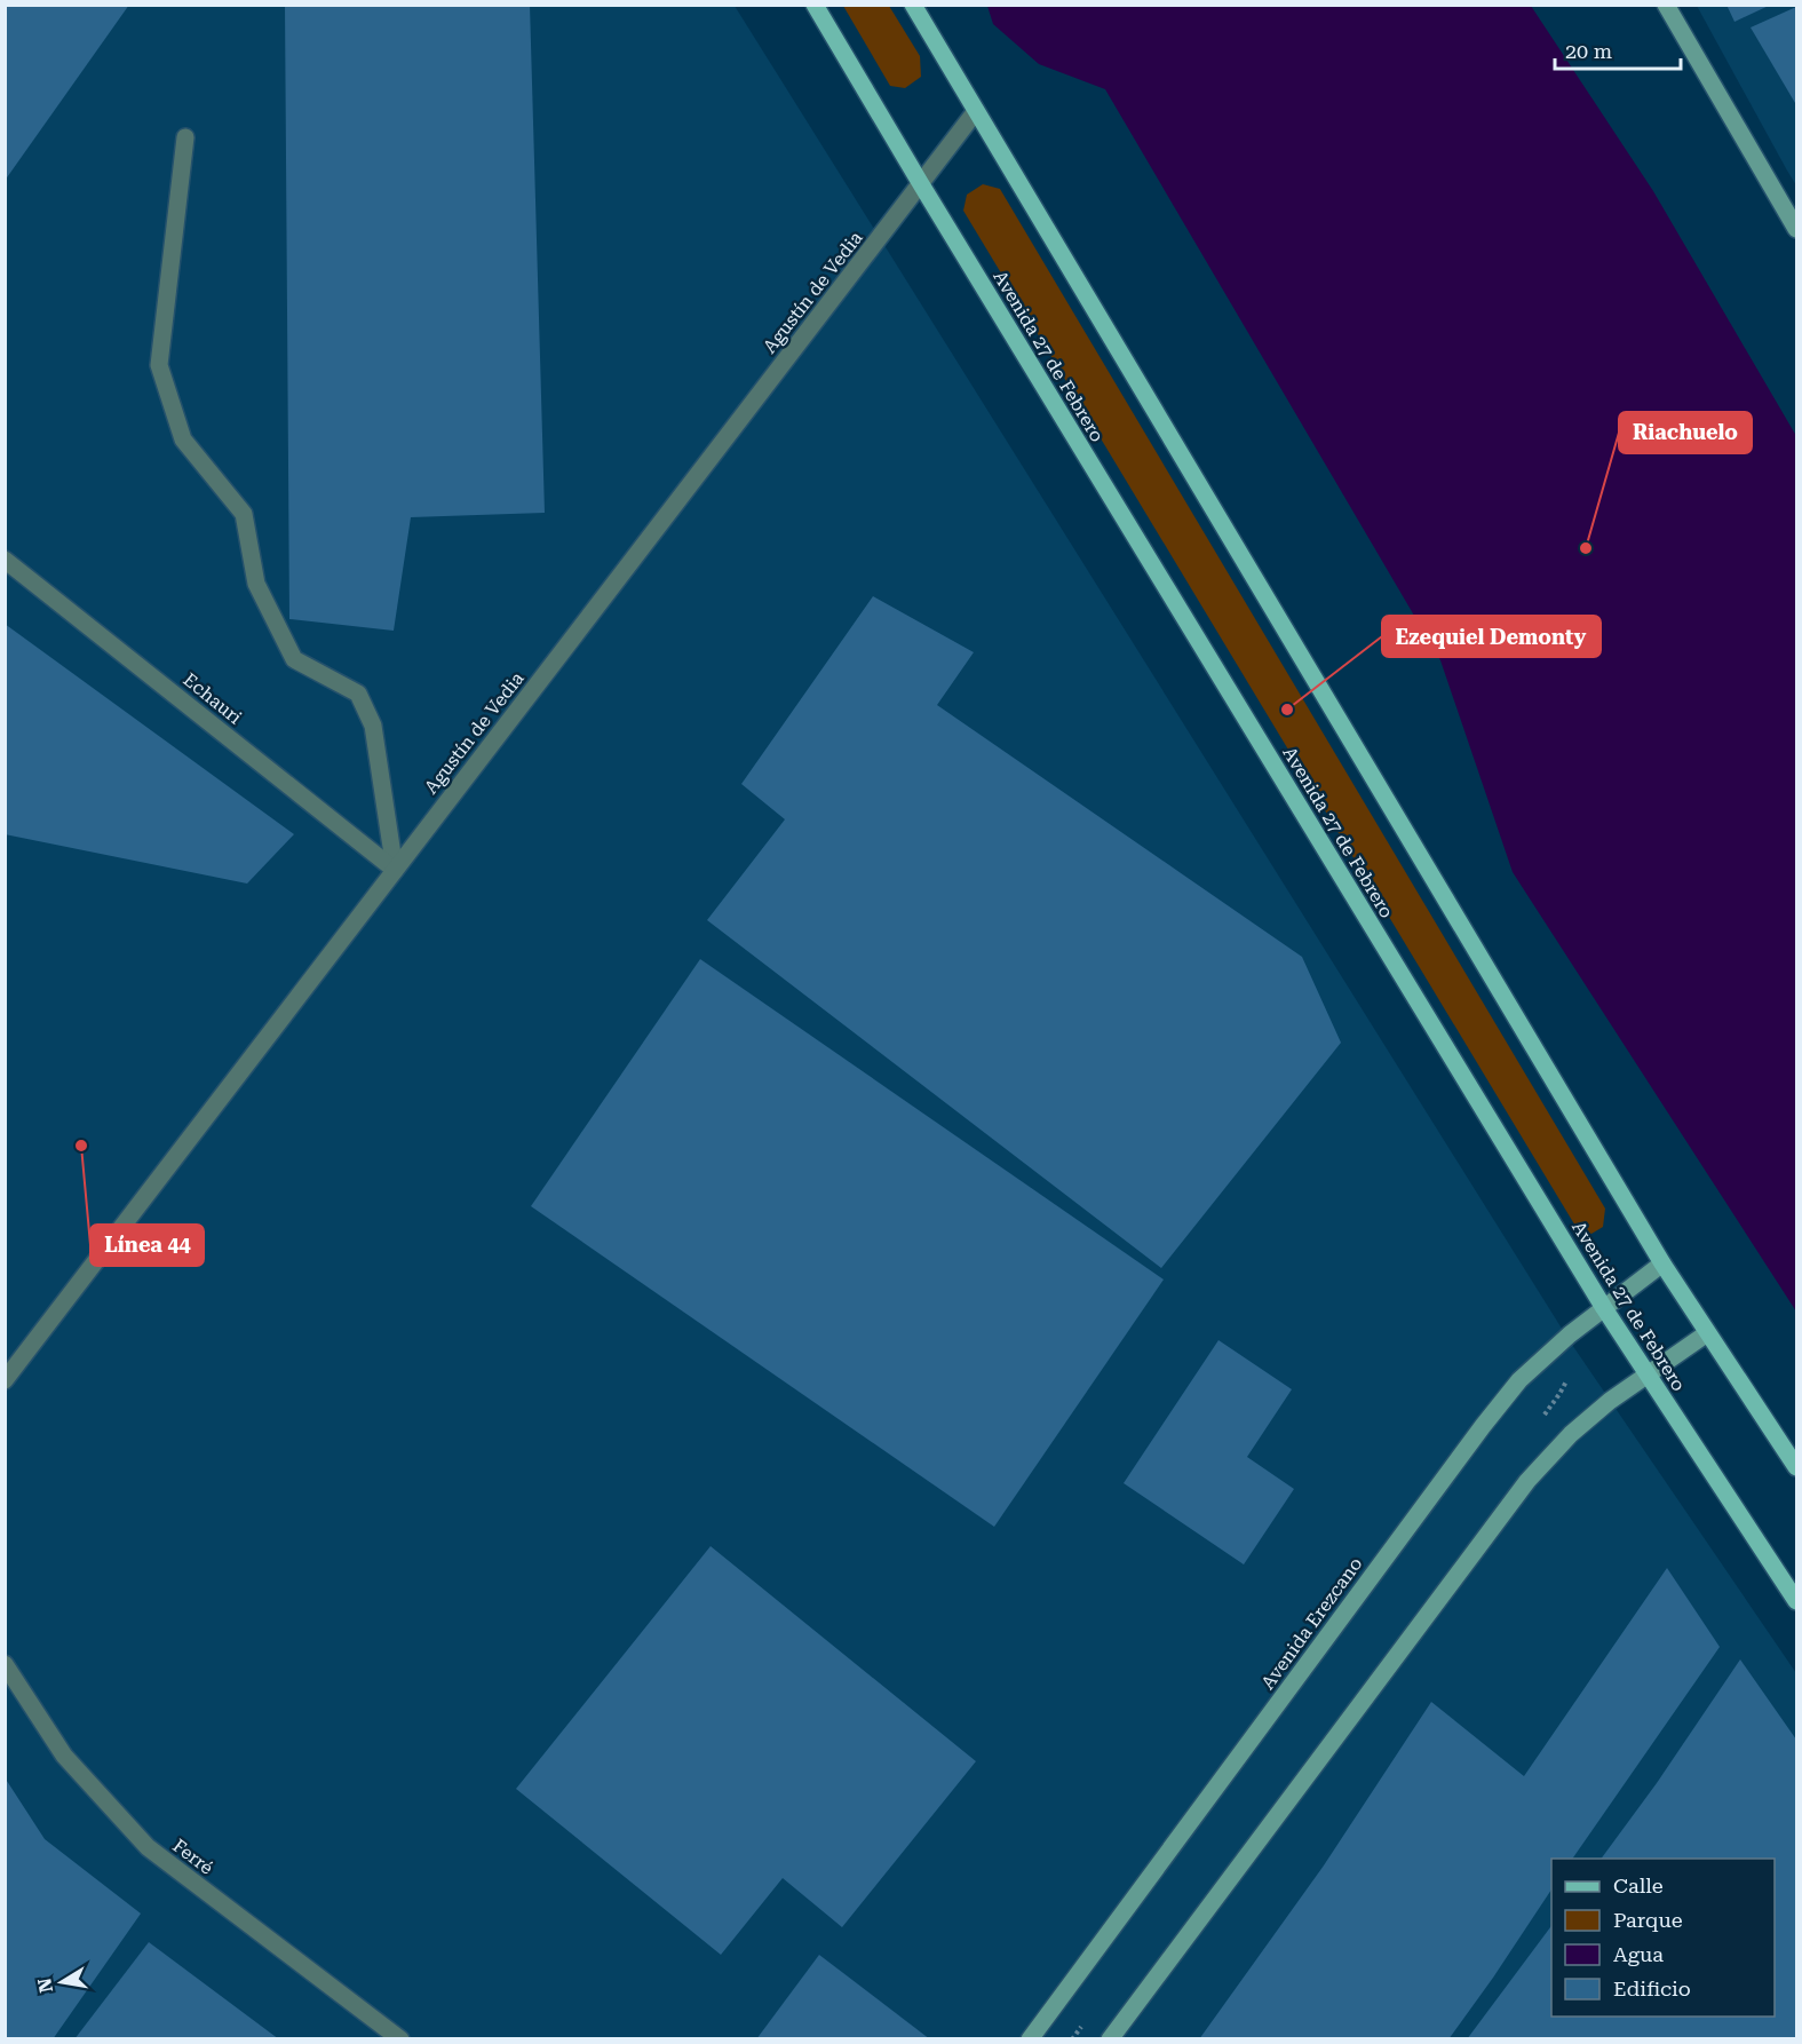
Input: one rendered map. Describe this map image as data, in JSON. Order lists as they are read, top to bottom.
{
  "streets": {
    "main road": ["Avenida 27 de Febrero"],
    "street": [
      "Agustín de Vedia",
      "Echauri",
      "Avenida Erezcano",
      "Ferré"
    ]
  },
  "crossings": [
    ["Agustín de Vedia", "Avenida 27 de Febrero"],
    ["Agustín de Vedia", "Echauri"],
    ["Avenida 27 de Febrero", "Avenida Erezcano"]
  ],
  "places": ["Riachuelo", "Ezequiel Demonty", "Línea 44"],
  "legend": [
    "Calle",
    "Parque",
    "Agua",
    "Edificio"
  ],
  "scale_bar": "20 m",
  "north": "left"
}
